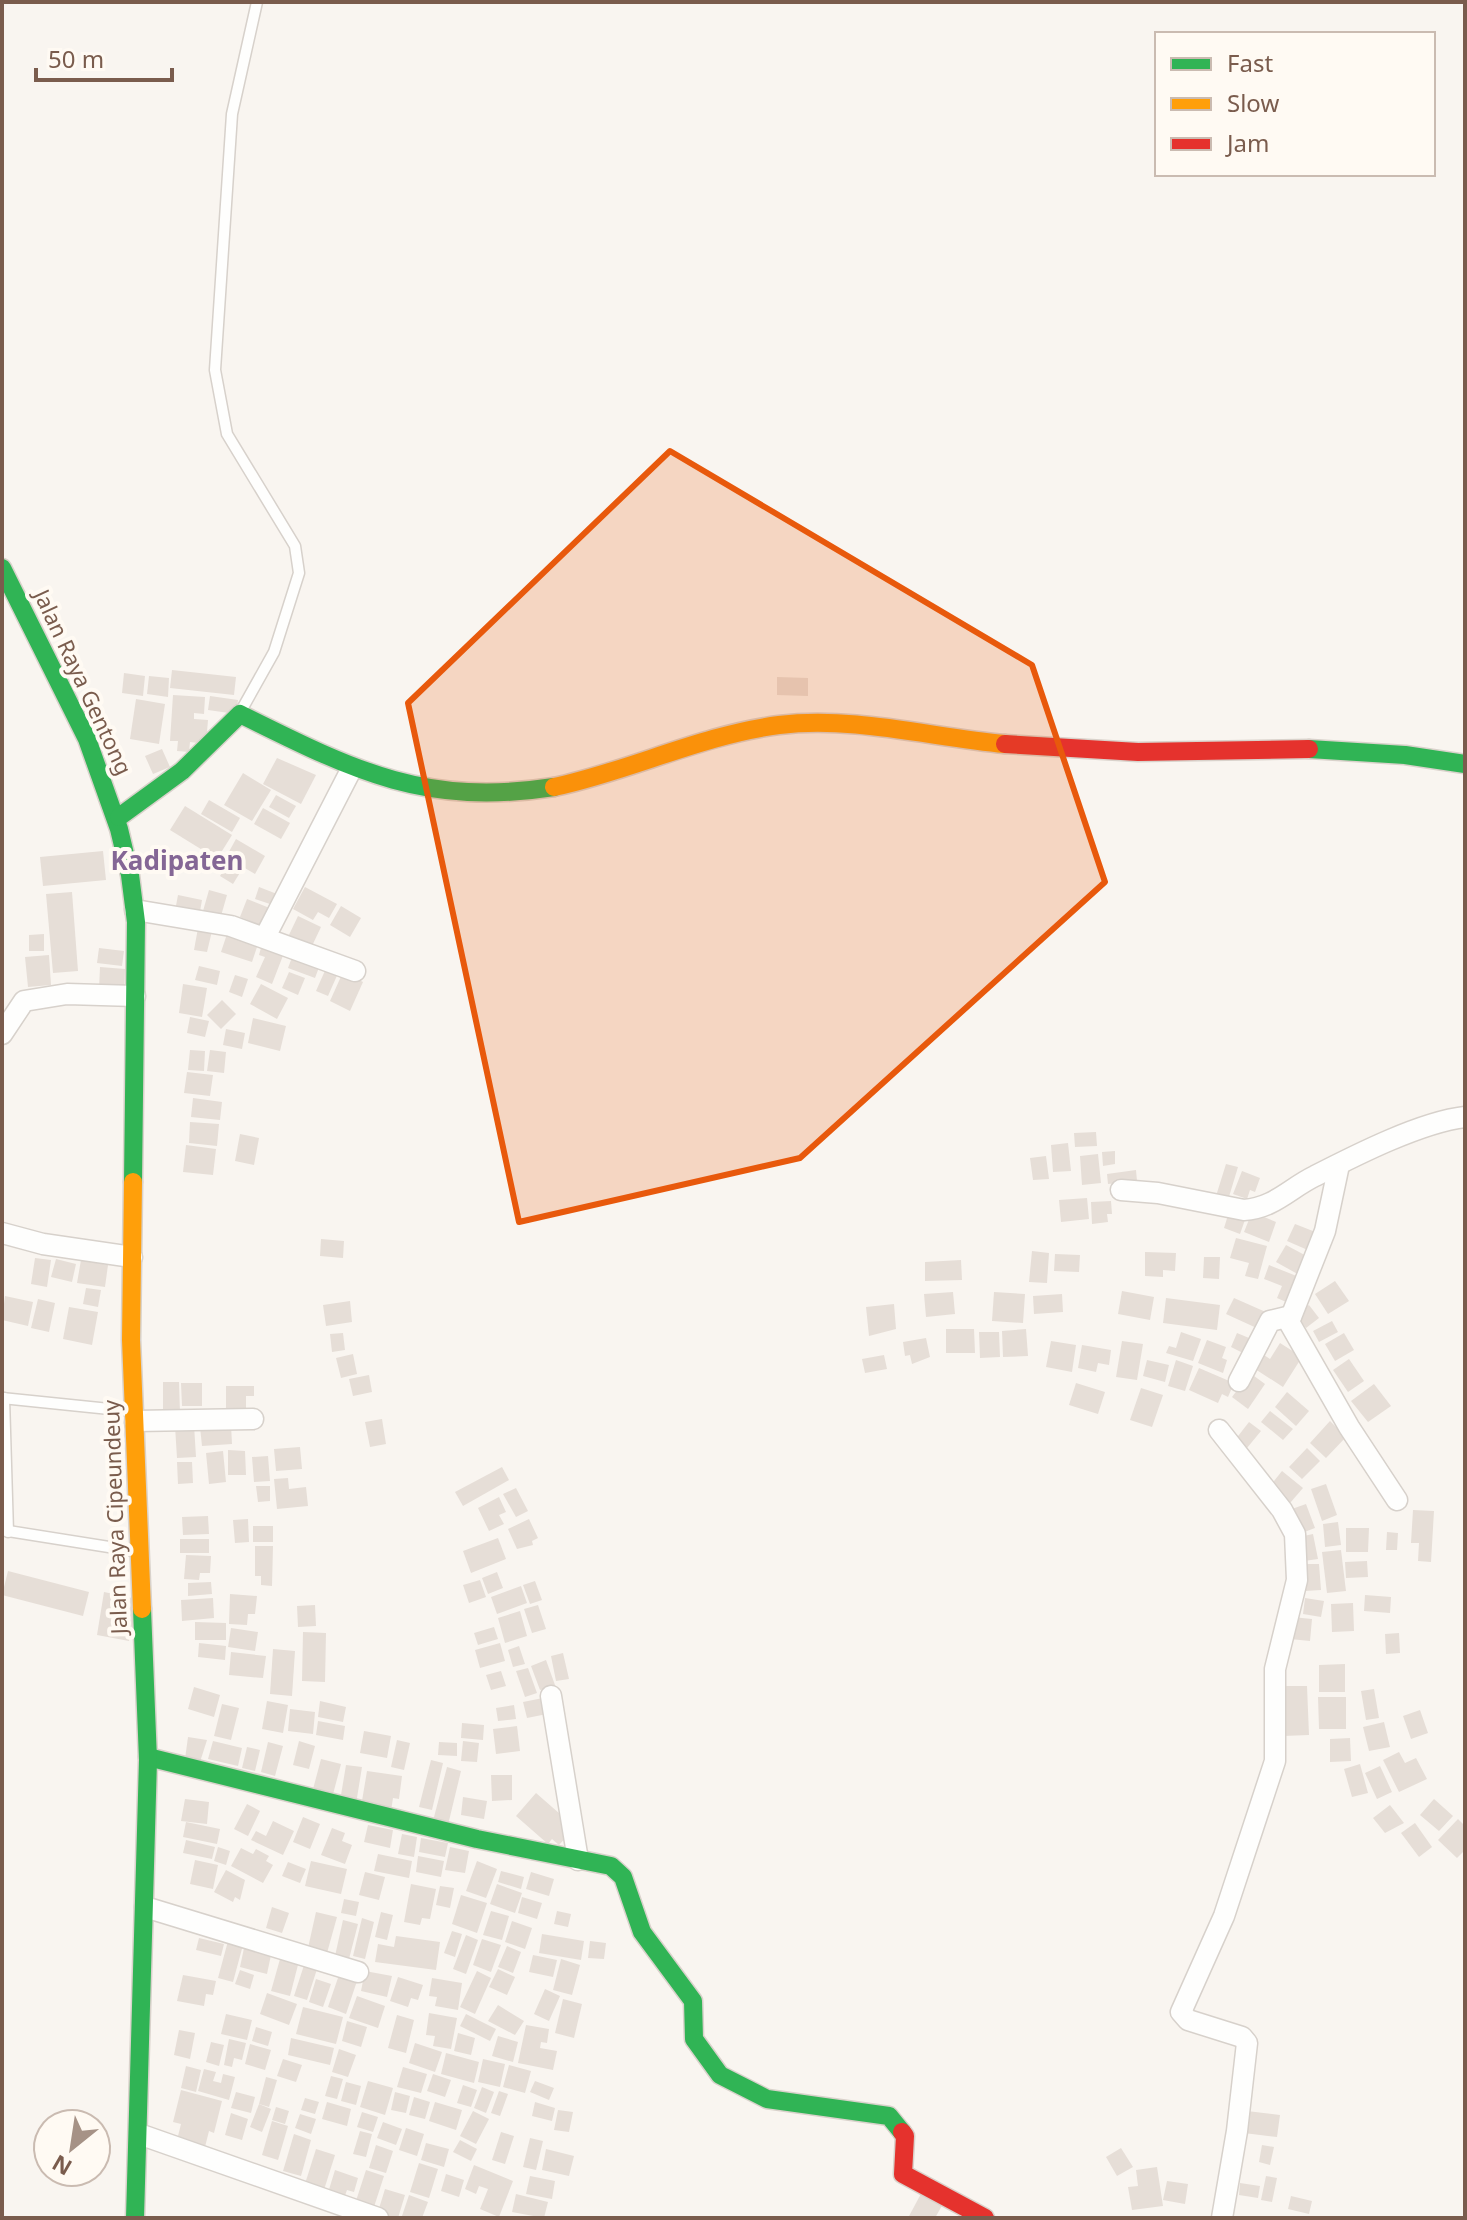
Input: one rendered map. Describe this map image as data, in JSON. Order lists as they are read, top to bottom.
{
  "streets": {
    "main road": ["Jalan Raya Gentong", "Jalan Raya Cipeundeuy"]
  },
  "crossings": [
    ["Jalan Raya Gentong", "Jalan Raya Cipeundeuy"]
  ],
  "districts": ["Kadipaten"],
  "legend": ["Fast", "Slow", "Jam"],
  "scale_bar": "50 m",
  "north": "bottom left"
}
